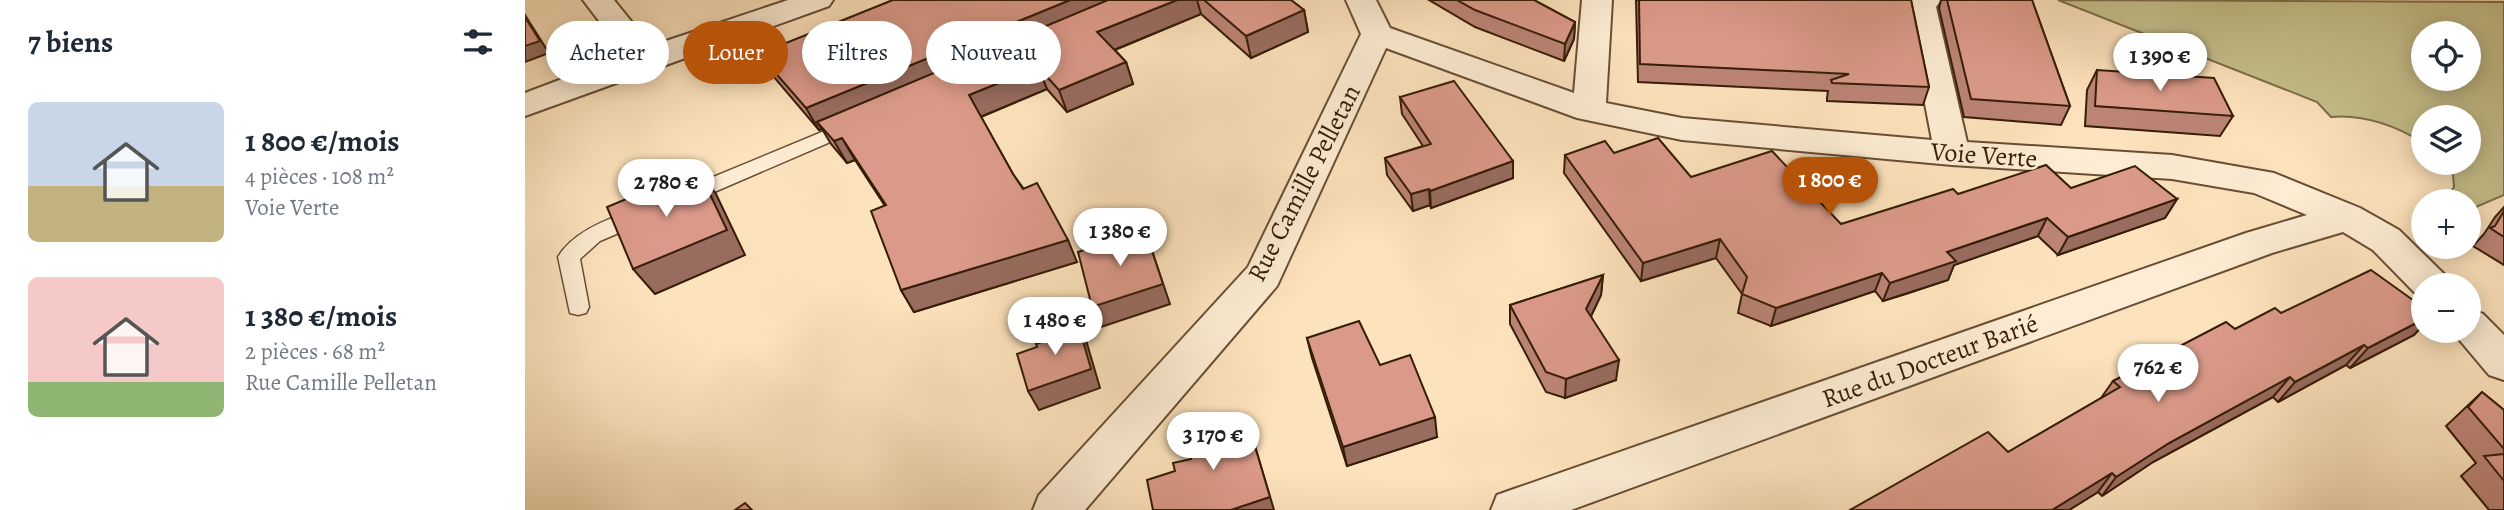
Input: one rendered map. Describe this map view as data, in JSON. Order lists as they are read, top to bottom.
{
  "streets": {
    "street": ["Voie Verte", "Rue Camille Pelletan", "Rue du Docteur Barié"]
  },
  "crossings": [
    ["Voie Verte", "Rue Camille Pelletan"],
    ["Voie Verte", "Rue du Docteur Barié"]
  ],
  "page": {
    "heading": "7 biens",
    "map_buttons": ["+", "−"],
    "chip": [
      "Acheter",
      "Louer",
      "Filtres",
      "Nouveau"
    ],
    "price": [
      "1 390 €",
      "1 800 €",
      "2 780 €",
      "1 380 €",
      "1 480 €",
      "762 €",
      "3 170 €"
    ],
    "list": [
      {
        "name": "1 800 €/mois",
        "note": "4 pièces · 108 m² · Voie Verte"
      },
      {
        "name": "1 380 €/mois",
        "note": "2 pièces · 68 m² · Rue Camille Pelletan"
      }
    ]
  }
}
